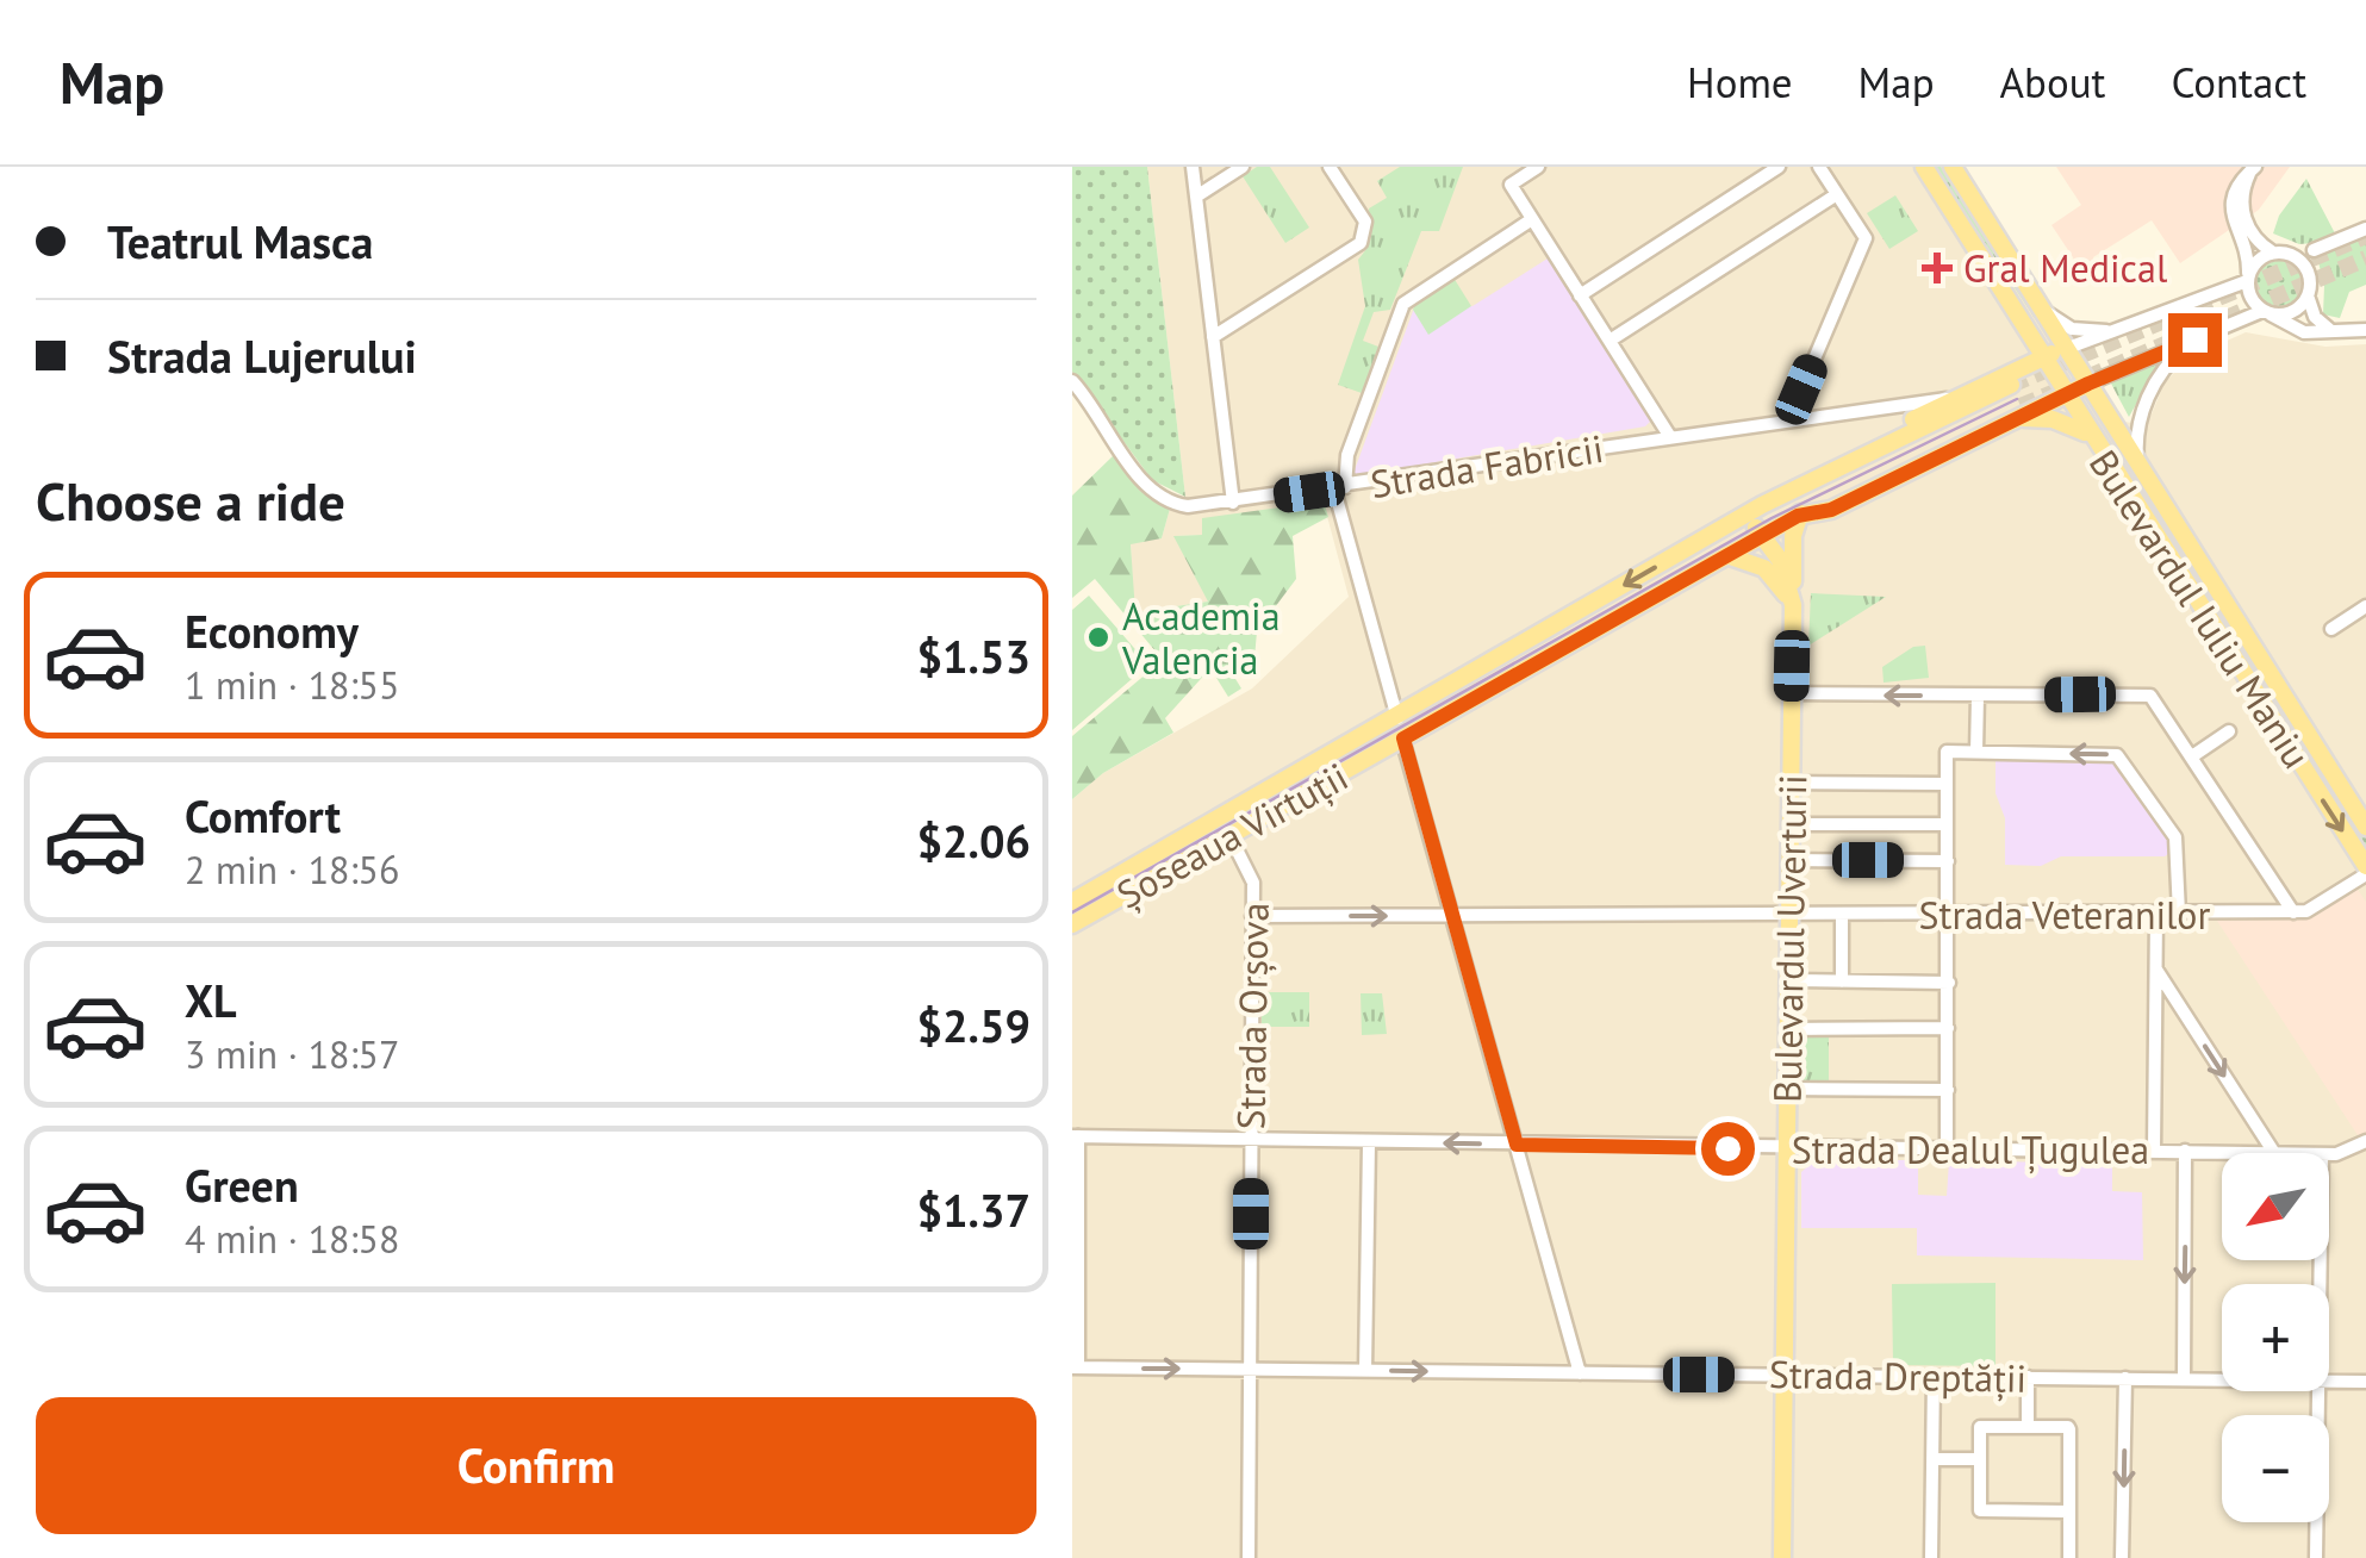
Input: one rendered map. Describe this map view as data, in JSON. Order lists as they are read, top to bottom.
{
  "streets": {
    "main road": ["Bulevardul Iuliu Maniu", "Șoseaua Virtuții", "Bulevardul Uverturii"],
    "street": [
      "Strada Fabricii",
      "Strada Veteranilor",
      "Strada Orșova",
      "Strada Dealul Țugulea",
      "Strada Dreptății"
    ]
  },
  "crossings": [
    ["Strada Fabricii", "Șoseaua Virtuții"],
    ["Bulevardul Iuliu Maniu", "Șoseaua Virtuții"],
    ["Bulevardul Iuliu Maniu", "Strada Veteranilor"],
    ["Șoseaua Virtuții", "Bulevardul Uverturii"],
    ["Șoseaua Virtuții", "Strada Orșova"],
    ["Strada Veteranilor", "Bulevardul Uverturii"],
    ["Strada Veteranilor", "Strada Orșova"],
    ["Bulevardul Uverturii", "Strada Dealul Țugulea"],
    ["Bulevardul Uverturii", "Strada Dreptății"],
    ["Strada Orșova", "Strada Dealul Țugulea"],
    ["Strada Orșova", "Strada Dreptății"]
  ],
  "places": {
    "health": ["Gral Medical"],
    "other": ["Academia Valencia"]
  },
  "north": "bottom left",
  "page": {
    "header": "Map",
    "nav": [
      "Home",
      "Map",
      "About",
      "Contact"
    ],
    "banner": ["Teatrul Masca", "Strada Lujerului"],
    "heading": "Choose a ride",
    "list": [
      {
        "name": "Economy",
        "note": "1 min · 18:55",
        "value": "$1.53"
      },
      {
        "name": "Comfort",
        "note": "2 min · 18:56",
        "value": "$2.06"
      },
      {
        "name": "XL",
        "note": "3 min · 18:57",
        "value": "$2.59"
      },
      {
        "name": "Green",
        "note": "4 min · 18:58",
        "value": "$1.37"
      }
    ],
    "map_buttons": ["+", "−"],
    "buttons": "Confirm"
  }
}
